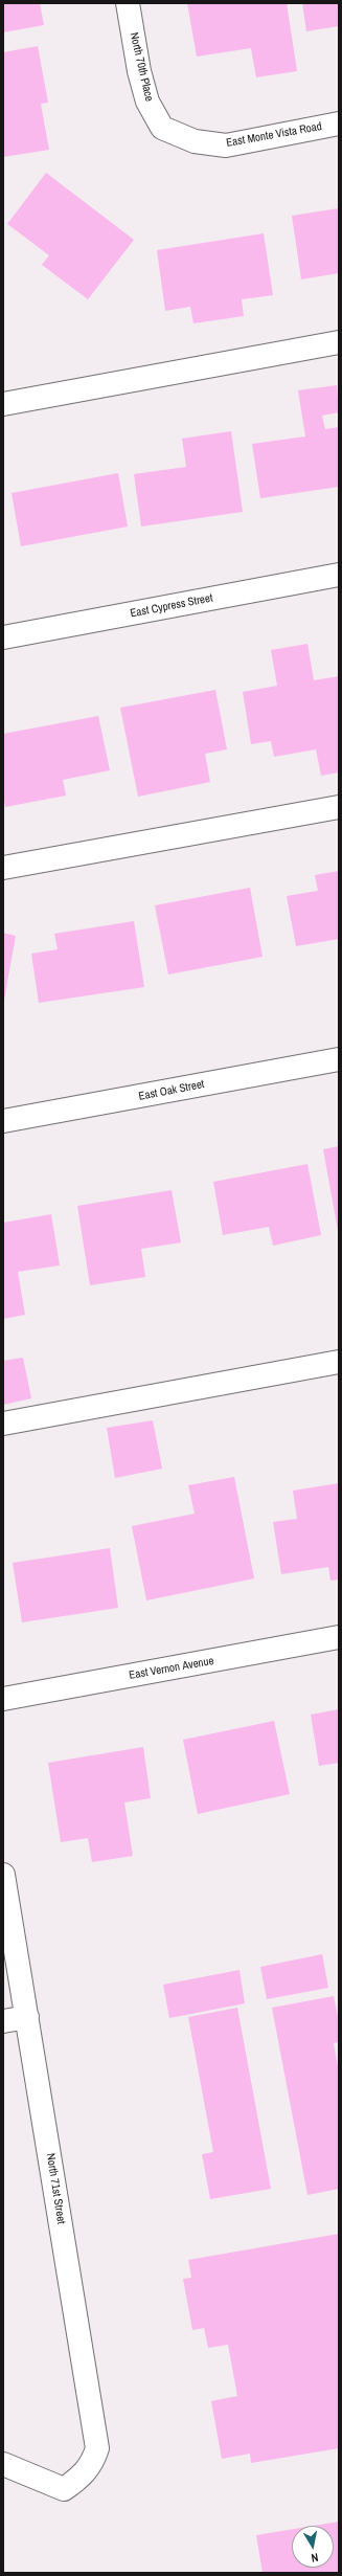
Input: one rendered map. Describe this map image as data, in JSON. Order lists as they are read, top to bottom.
{
  "streets": {
    "street": [
      "North 70th Place",
      "East Monte Vista Road",
      "East Cypress Street",
      "East Oak Street",
      "East Vernon Avenue",
      "North 71st Street"
    ]
  },
  "crossings": [
    ["North 70th Place", "East Monte Vista Road"]
  ],
  "north": "bottom"
}
